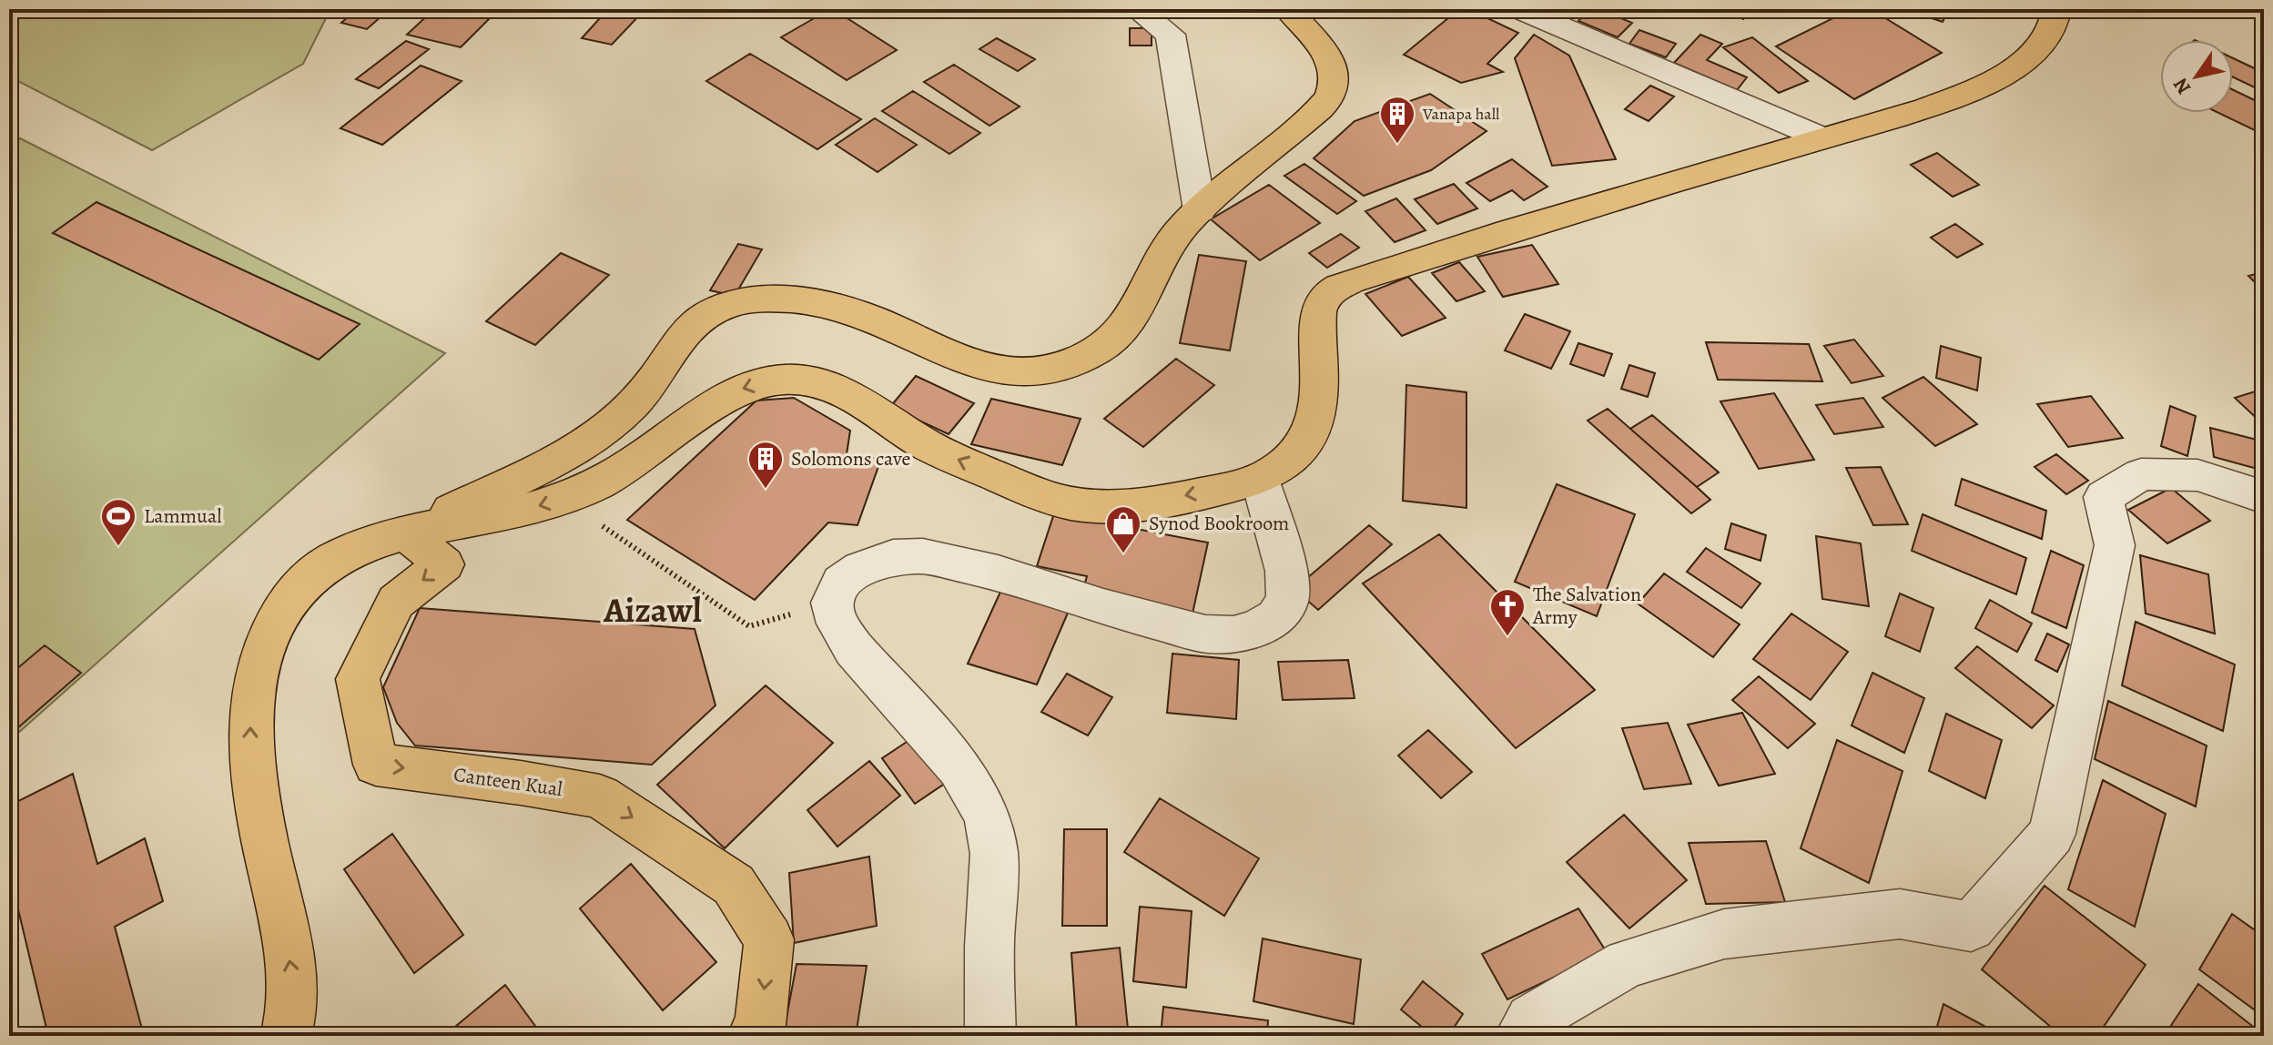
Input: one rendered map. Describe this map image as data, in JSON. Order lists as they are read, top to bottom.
{
  "streets": {
    "main road": ["Canteen Kual"]
  },
  "districts": ["Aizawl"],
  "places": {
    "building": ["Vanapa hall", "Solomons cave"],
    "sports": ["Lammual"],
    "shop": ["Synod Bookroom"],
    "church": ["The Salvation Army"]
  },
  "north": "bottom left"
}
